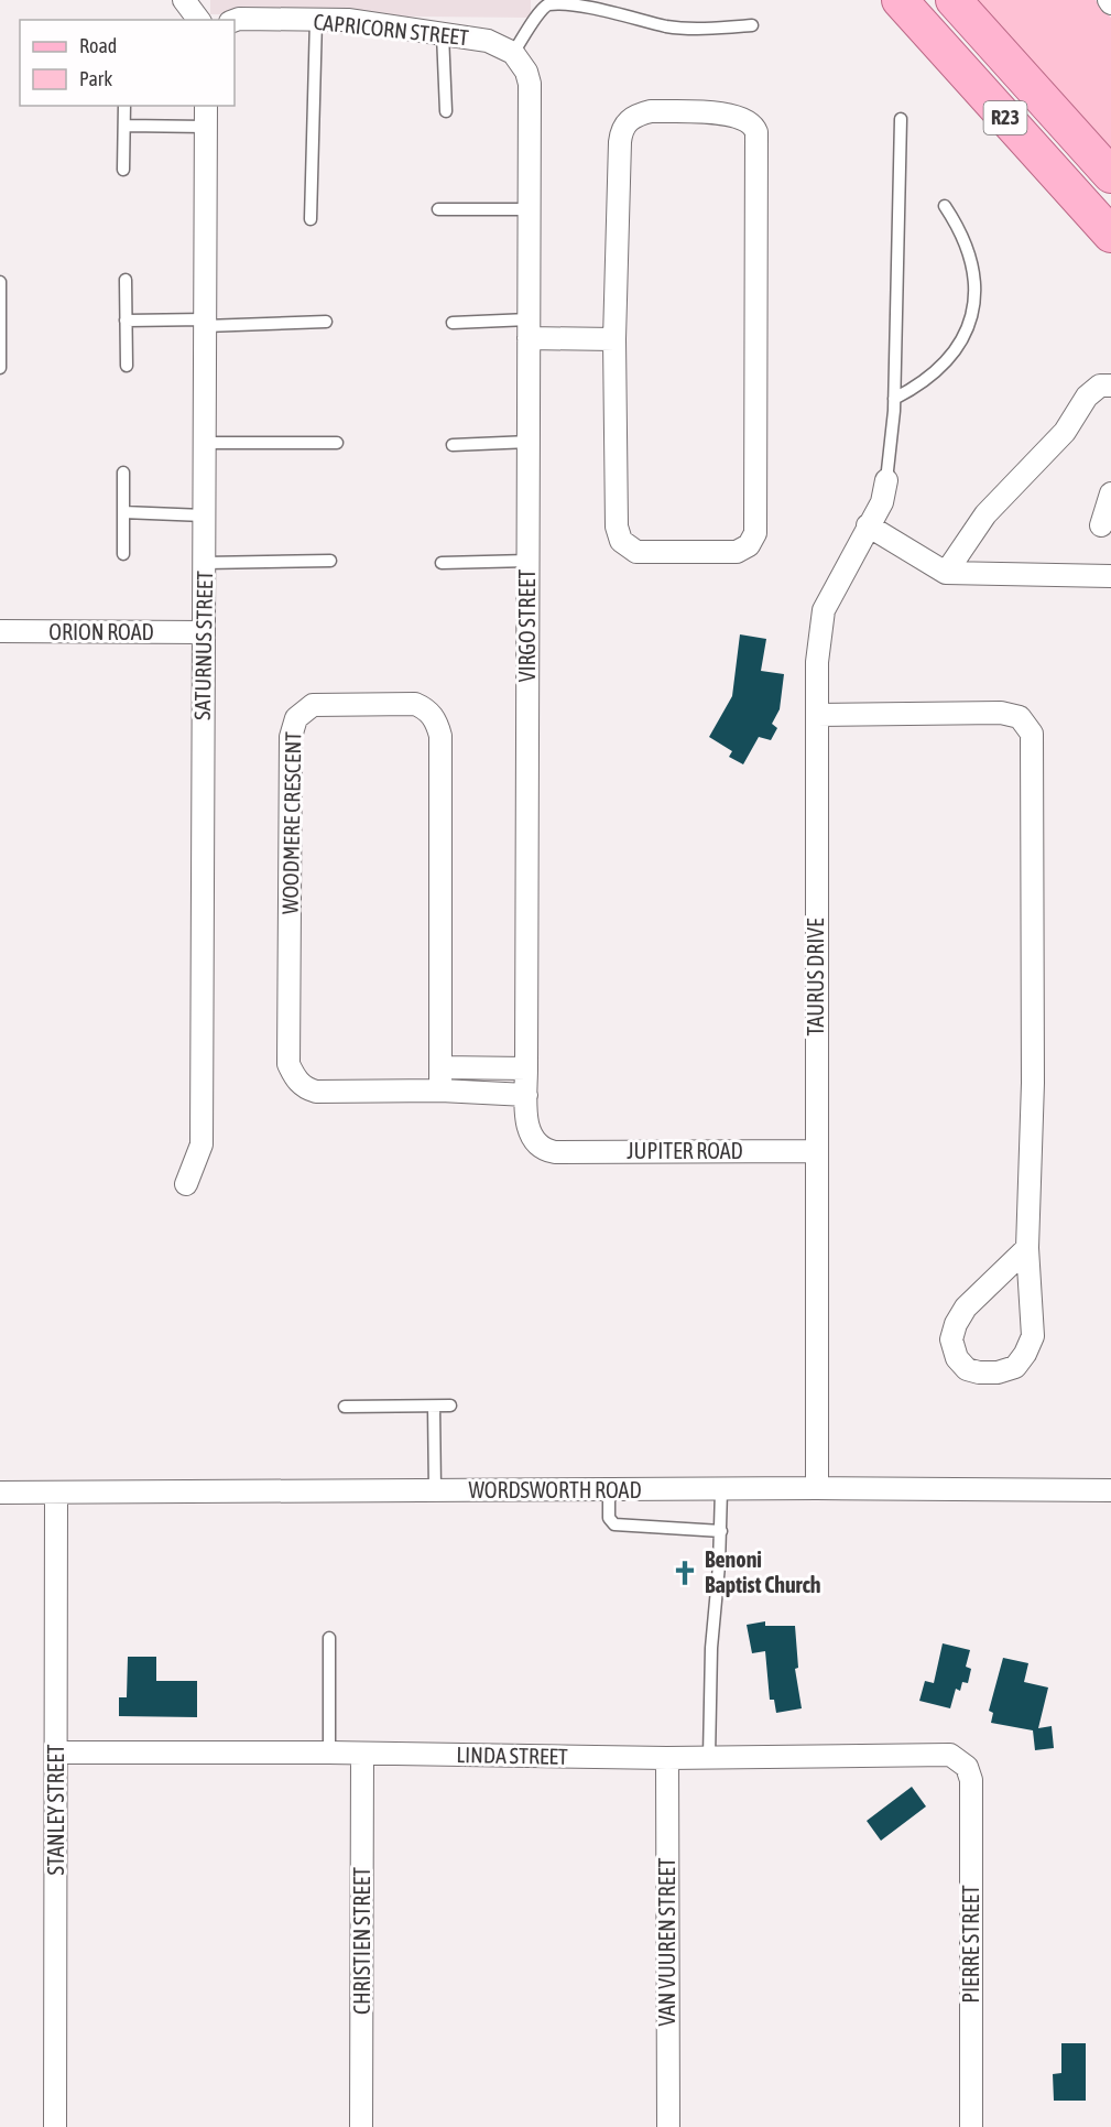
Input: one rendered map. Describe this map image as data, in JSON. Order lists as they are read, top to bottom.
{
  "streets": {
    "main road": ["R23"],
    "street": [
      "CAPRICORN STREET",
      "VIRGO STREET",
      "ORION ROAD",
      "SATURNUS STREET",
      "WOODMERE CRESCENT",
      "TAURUS DRIVE",
      "JUPITER ROAD",
      "WORDSWORTH ROAD",
      "LINDA STREET",
      "STANLEY STREET",
      "CHRISTIEN STREET",
      "VAN VUUREN STREET",
      "PIERRE STREET"
    ]
  },
  "crossings": [
    ["CAPRICORN STREET", "VIRGO STREET"],
    ["VIRGO STREET", "WOODMERE CRESCENT"],
    ["VIRGO STREET", "JUPITER ROAD"],
    ["ORION ROAD", "SATURNUS STREET"],
    ["TAURUS DRIVE", "JUPITER ROAD"],
    ["TAURUS DRIVE", "WORDSWORTH ROAD"],
    ["WORDSWORTH ROAD", "STANLEY STREET"],
    ["LINDA STREET", "STANLEY STREET"],
    ["LINDA STREET", "CHRISTIEN STREET"],
    ["LINDA STREET", "VAN VUUREN STREET"],
    ["LINDA STREET", "PIERRE STREET"]
  ],
  "places": {
    "church": ["Benoni Baptist Church"]
  },
  "legend": ["Road", "Park"]
}
